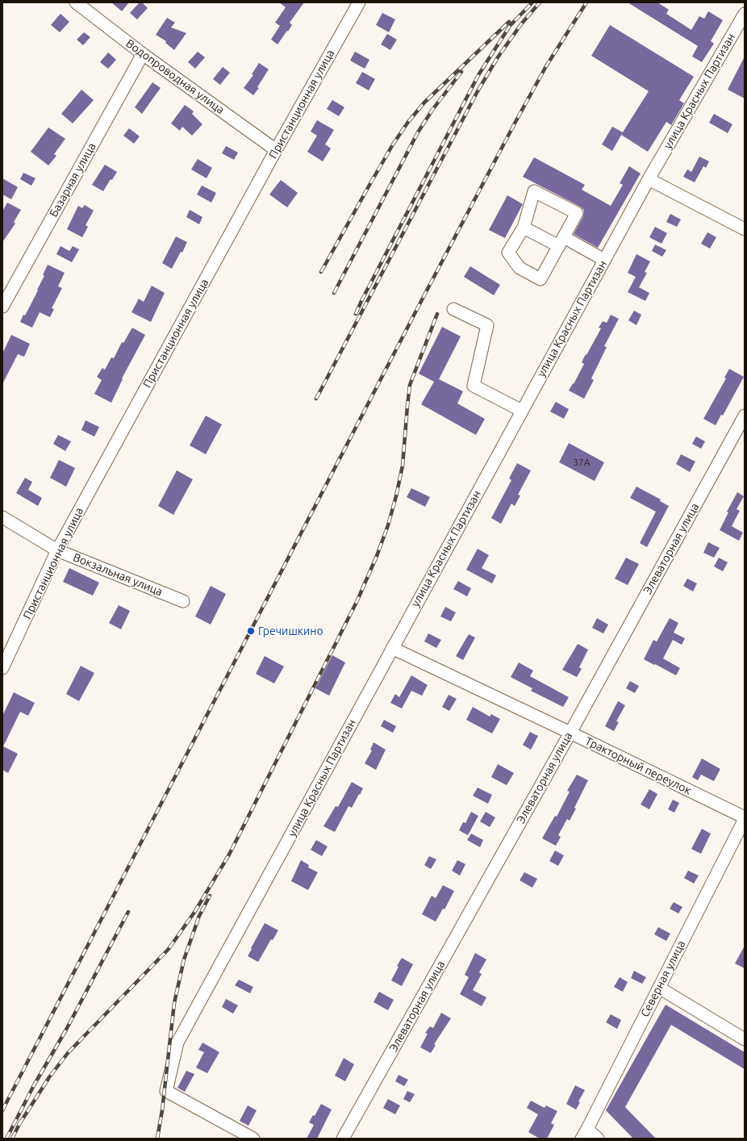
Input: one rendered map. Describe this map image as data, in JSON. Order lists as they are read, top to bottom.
{
  "streets": {
    "street": [
      "Водопроводная улица",
      "улица Красных Партизан",
      "Пристанционная улица",
      "Базарная улица",
      "Элеваторная улица",
      "Вокзальная улица",
      "Тракторный переулок",
      "Северная улица"
    ]
  },
  "crossings": [
    ["Водопроводная улица", "Пристанционная улица"],
    ["Водопроводная улица", "Базарная улица"],
    ["улица Красных Партизан", "Тракторный переулок"],
    ["Пристанционная улица", "Вокзальная улица"],
    ["Элеваторная улица", "Тракторный переулок"],
    ["Тракторный переулок", "Северная улица"]
  ],
  "places": ["Гречишкино"],
  "house_numbers": ["37А"]
}
